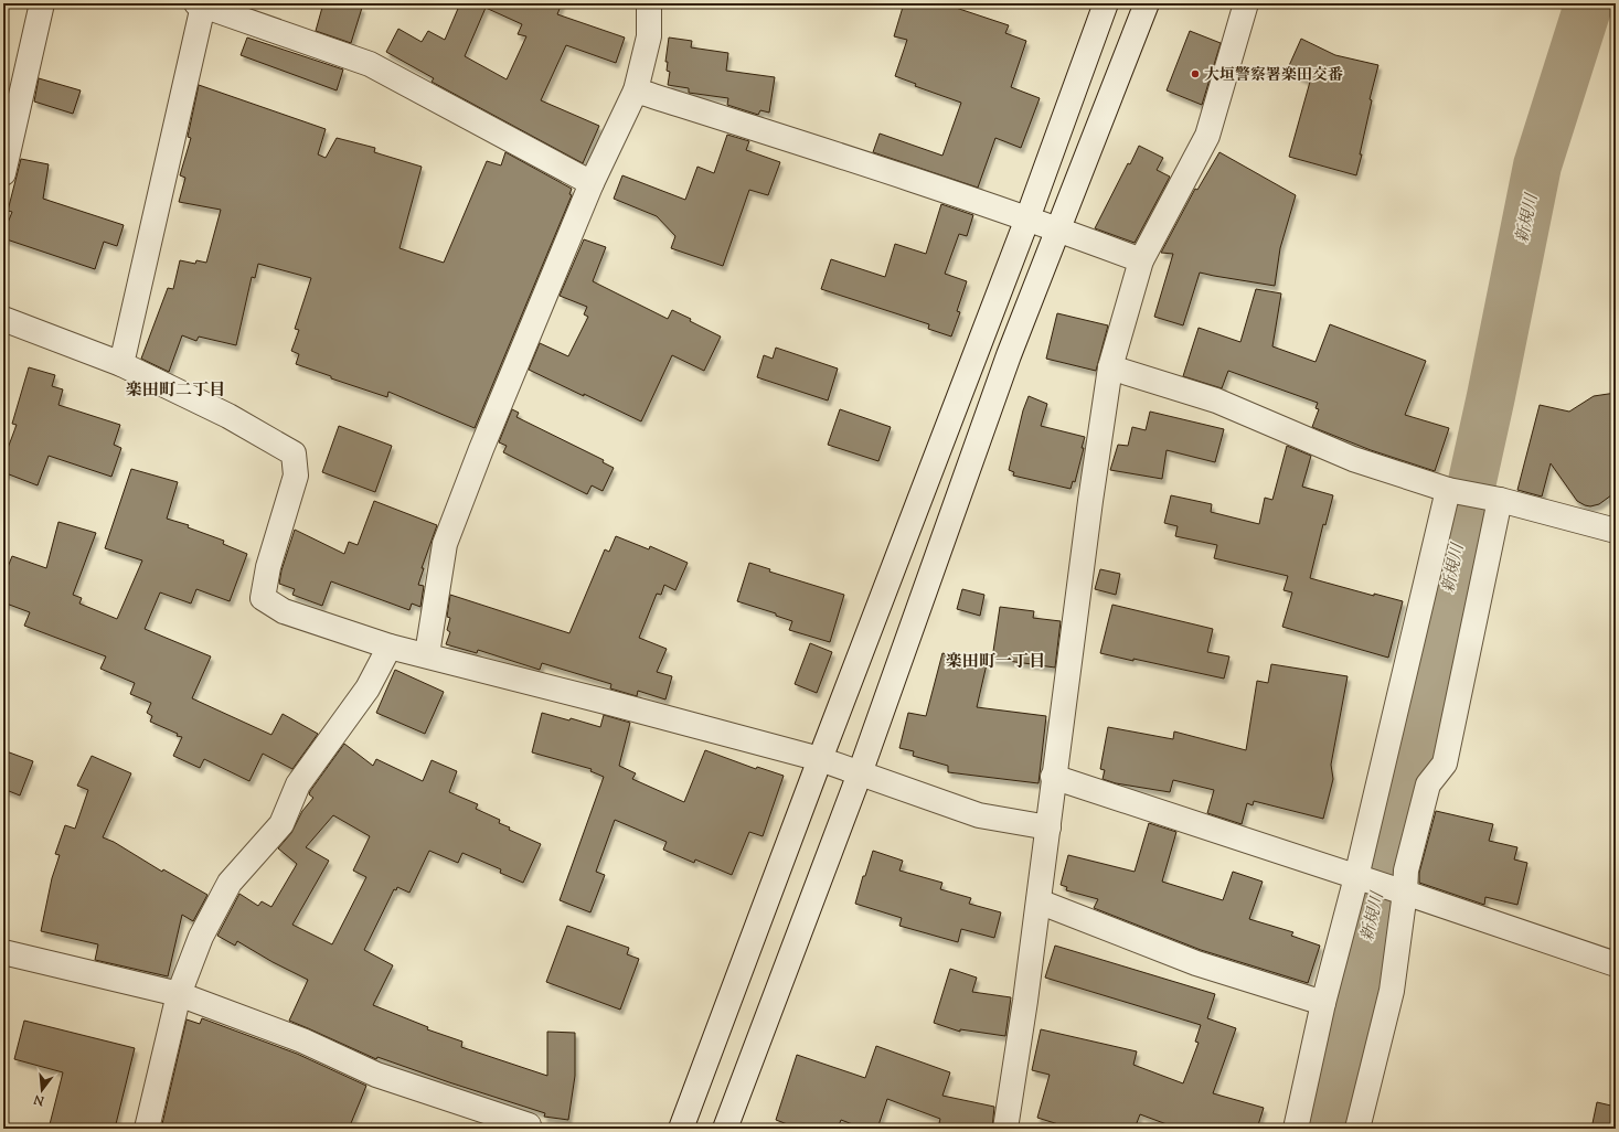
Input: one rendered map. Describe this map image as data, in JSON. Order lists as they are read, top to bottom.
{
  "districts": ["楽田町二丁目", "楽田町一丁目"],
  "water": ["新規川"],
  "places": ["大垣警察署楽田交番"],
  "north": "bottom"
}
